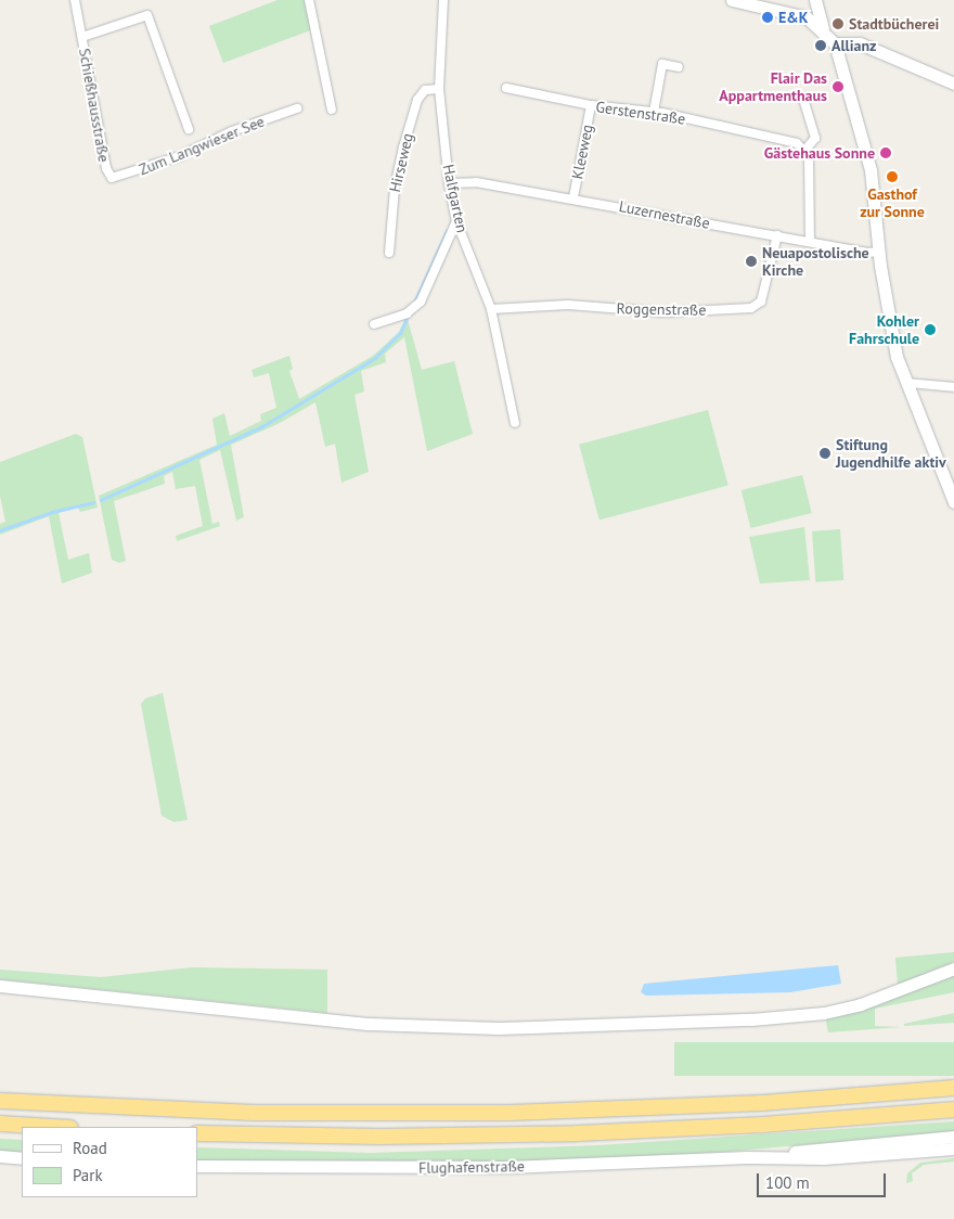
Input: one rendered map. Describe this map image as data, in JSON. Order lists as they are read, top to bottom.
{
  "streets": {
    "main road": ["Flughafenstraße"],
    "street": [
      "Schießhausstraße",
      "Gerstenstraße",
      "Zum Langwieser See",
      "Kleeweg",
      "Hirseweg",
      "Halfgarten",
      "Luzernestraße",
      "Roggenstraße"
    ]
  },
  "crossings": [
    ["Schießhausstraße", "Zum Langwieser See"],
    ["Gerstenstraße", "Kleeweg"],
    ["Kleeweg", "Luzernestraße"],
    ["Hirseweg", "Halfgarten"],
    ["Halfgarten", "Luzernestraße"],
    ["Halfgarten", "Roggenstraße"],
    ["Luzernestraße", "Roggenstraße"]
  ],
  "places": [
    "E&K",
    "Stadtbücherei",
    "Allianz",
    "Flair Das Appartmenthaus",
    "Gästehaus Sonne",
    "Gasthof zur Sonne",
    "Neuapostolische Kirche",
    "Kohler Fahrschule",
    "Stiftung Jugendhilfe aktiv"
  ],
  "legend": ["Road", "Park"],
  "scale_bar": "100 m"
}
